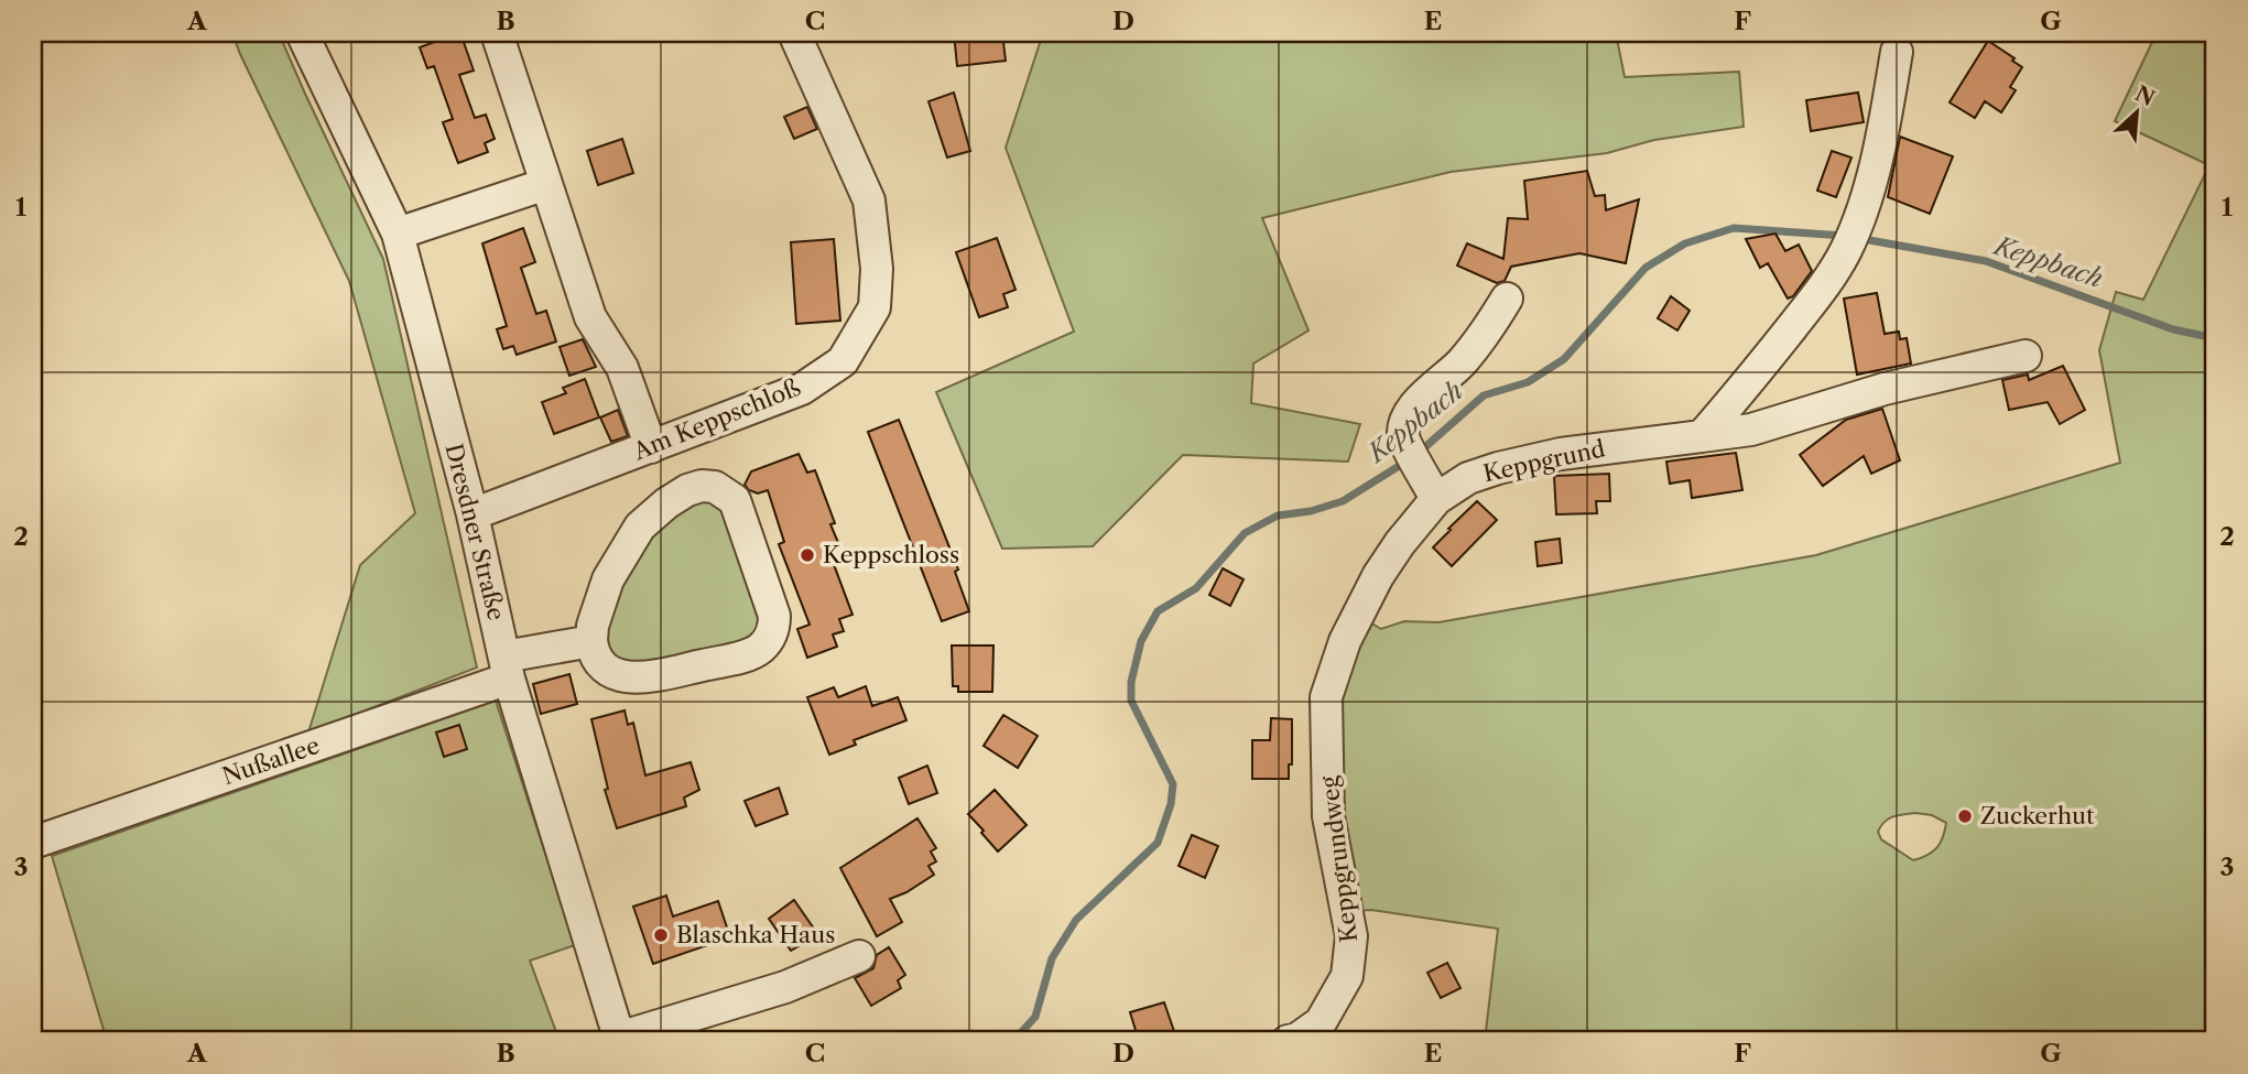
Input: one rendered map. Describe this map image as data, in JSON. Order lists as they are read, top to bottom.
{
  "streets": {
    "street": [
      "Am Keppschloß",
      "Keppgrund",
      "Dresdner Straße",
      "Nußallee",
      "Keppgrundweg"
    ]
  },
  "crossings": [
    ["Am Keppschloß", "Dresdner Straße"],
    ["Keppgrund", "Keppgrundweg"],
    ["Dresdner Straße", "Nußallee"]
  ],
  "water": ["Keppbach"],
  "places": ["Keppschloss", "Zuckerhut", "Blaschka Haus"],
  "north": "top right",
  "grid": {
    "columns": [
      "A",
      "B",
      "C",
      "D",
      "E",
      "F",
      "G"
    ],
    "rows": ["1", "2", "3"]
  }
}
